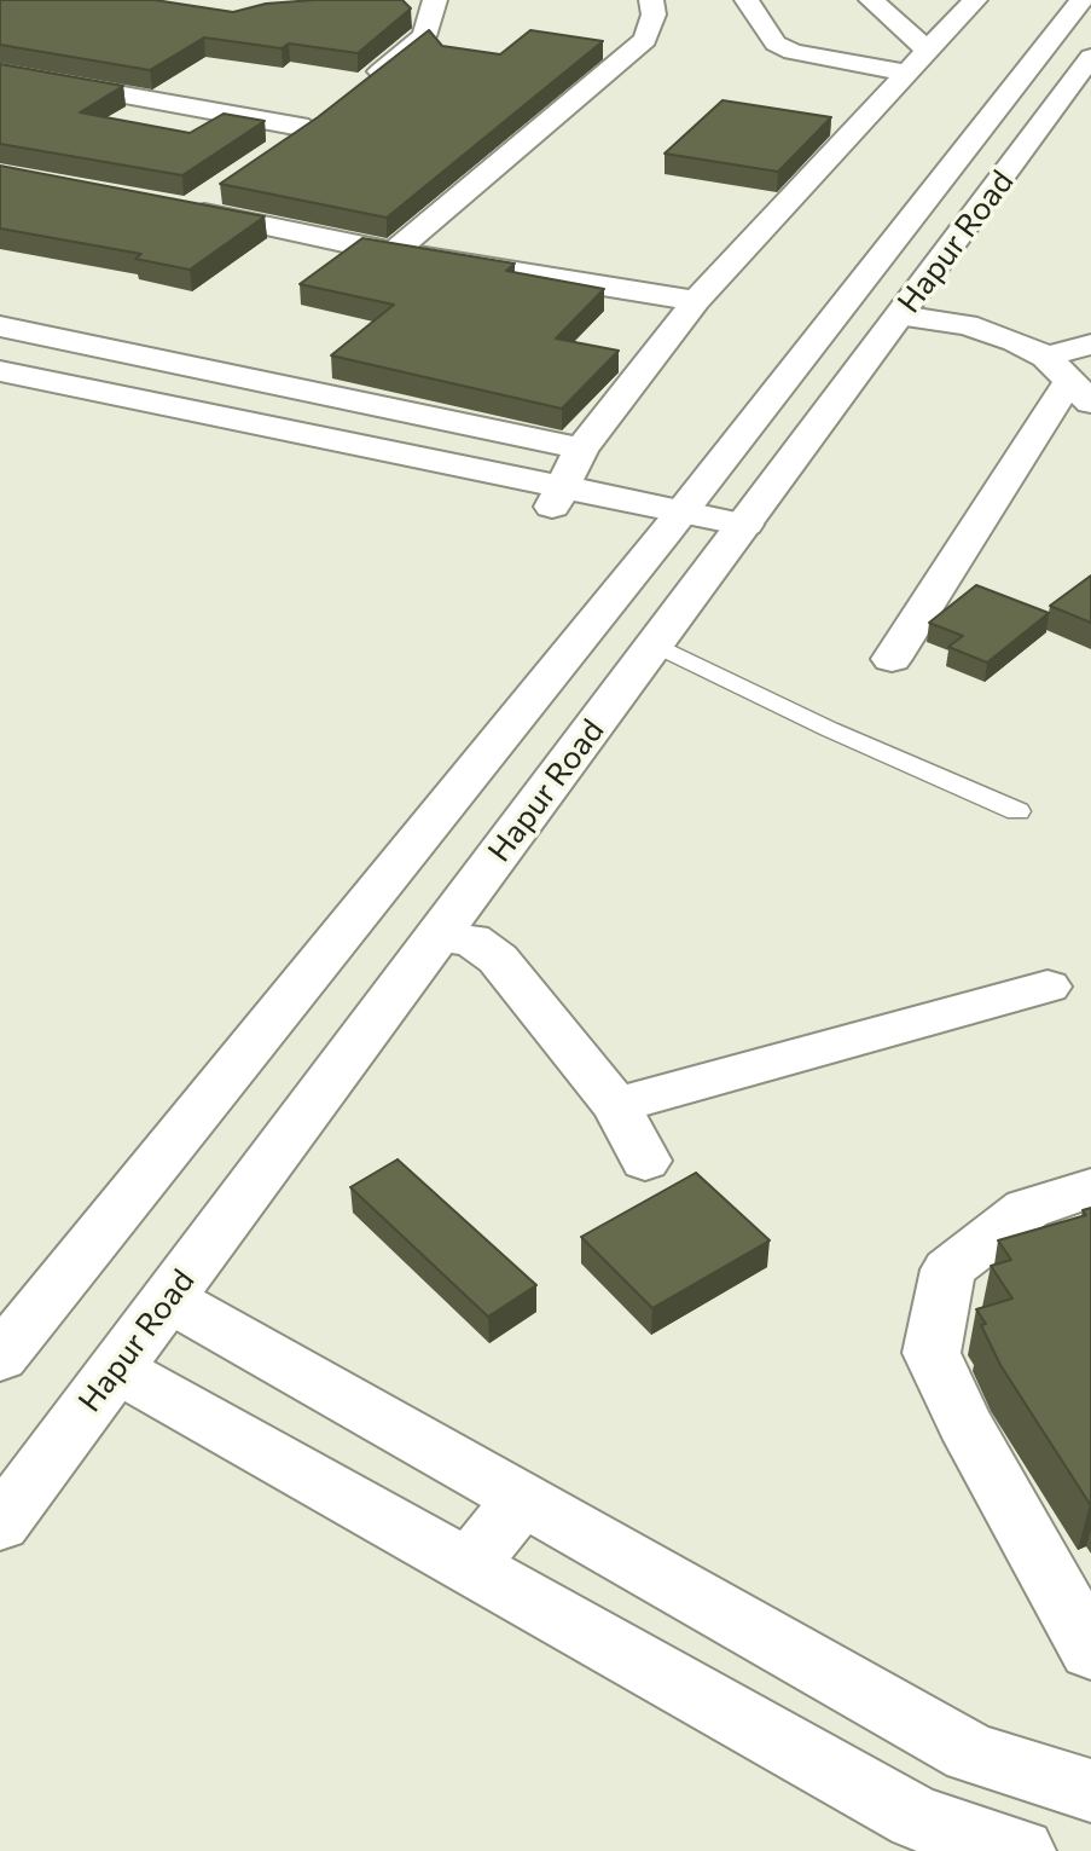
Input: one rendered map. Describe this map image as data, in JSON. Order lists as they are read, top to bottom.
{
  "streets": {
    "street": ["Hapur Road"]
  }
}
